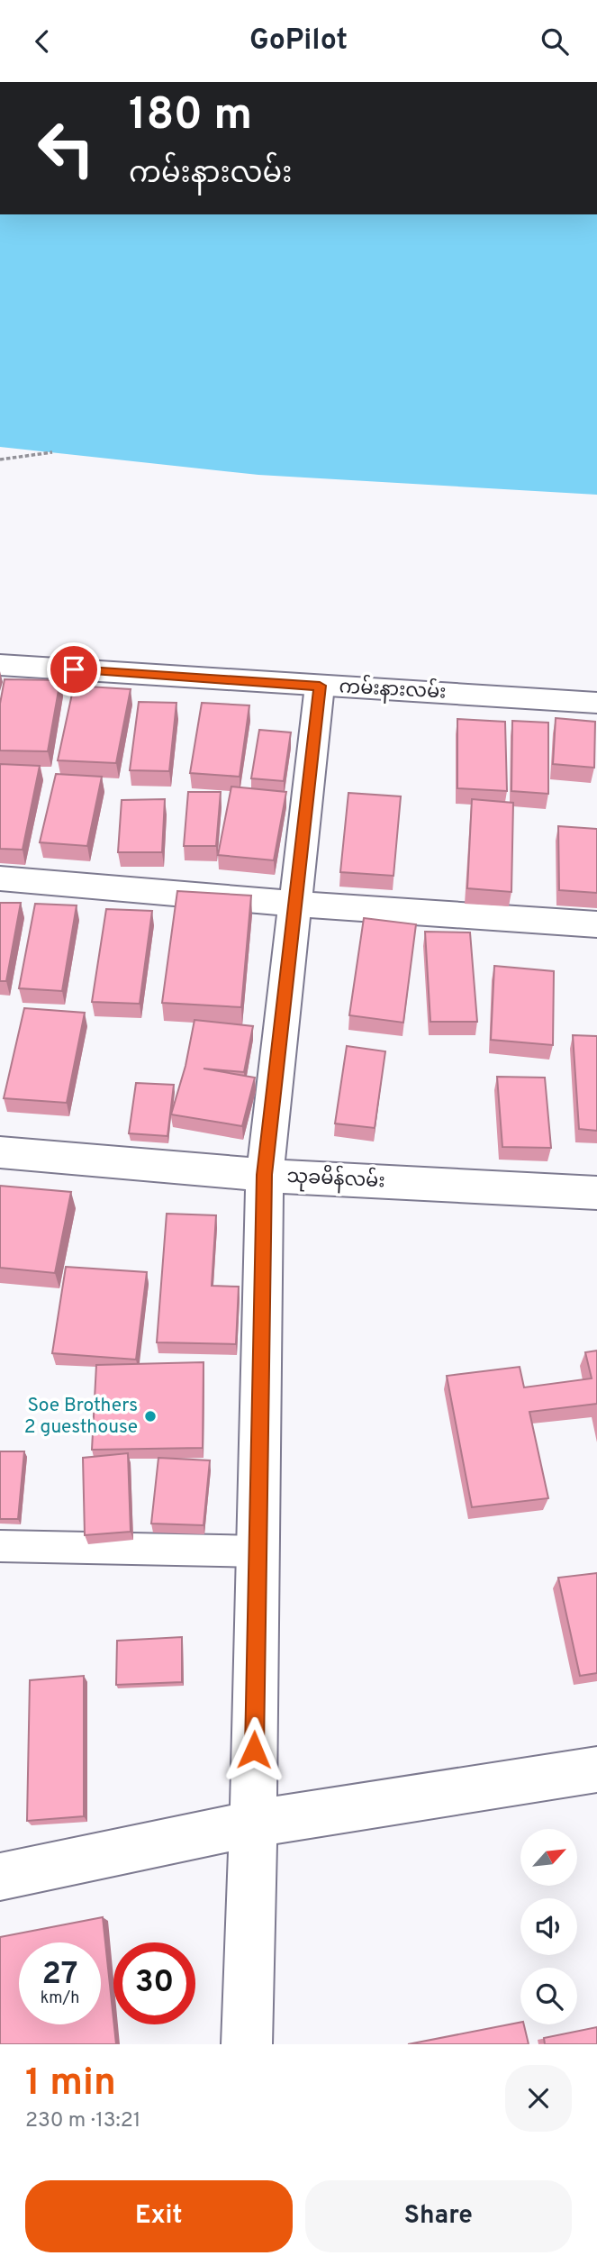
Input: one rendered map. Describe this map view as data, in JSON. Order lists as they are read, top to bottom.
{
  "streets": {
    "street": ["ကမ်းနားလမ်း", "သုခမိန်လမ်း"]
  },
  "places": ["Soe Brothers 2 guesthouse"],
  "north": "top right",
  "page": {
    "header": "GoPilot",
    "turn": ["180 m", "ကမ်းနားလမ်း"],
    "speed": "27 km/h",
    "limit": "30",
    "heading": ["1 min", "230 m · 13:21"],
    "buttons": ["Exit", "Share"]
  }
}
